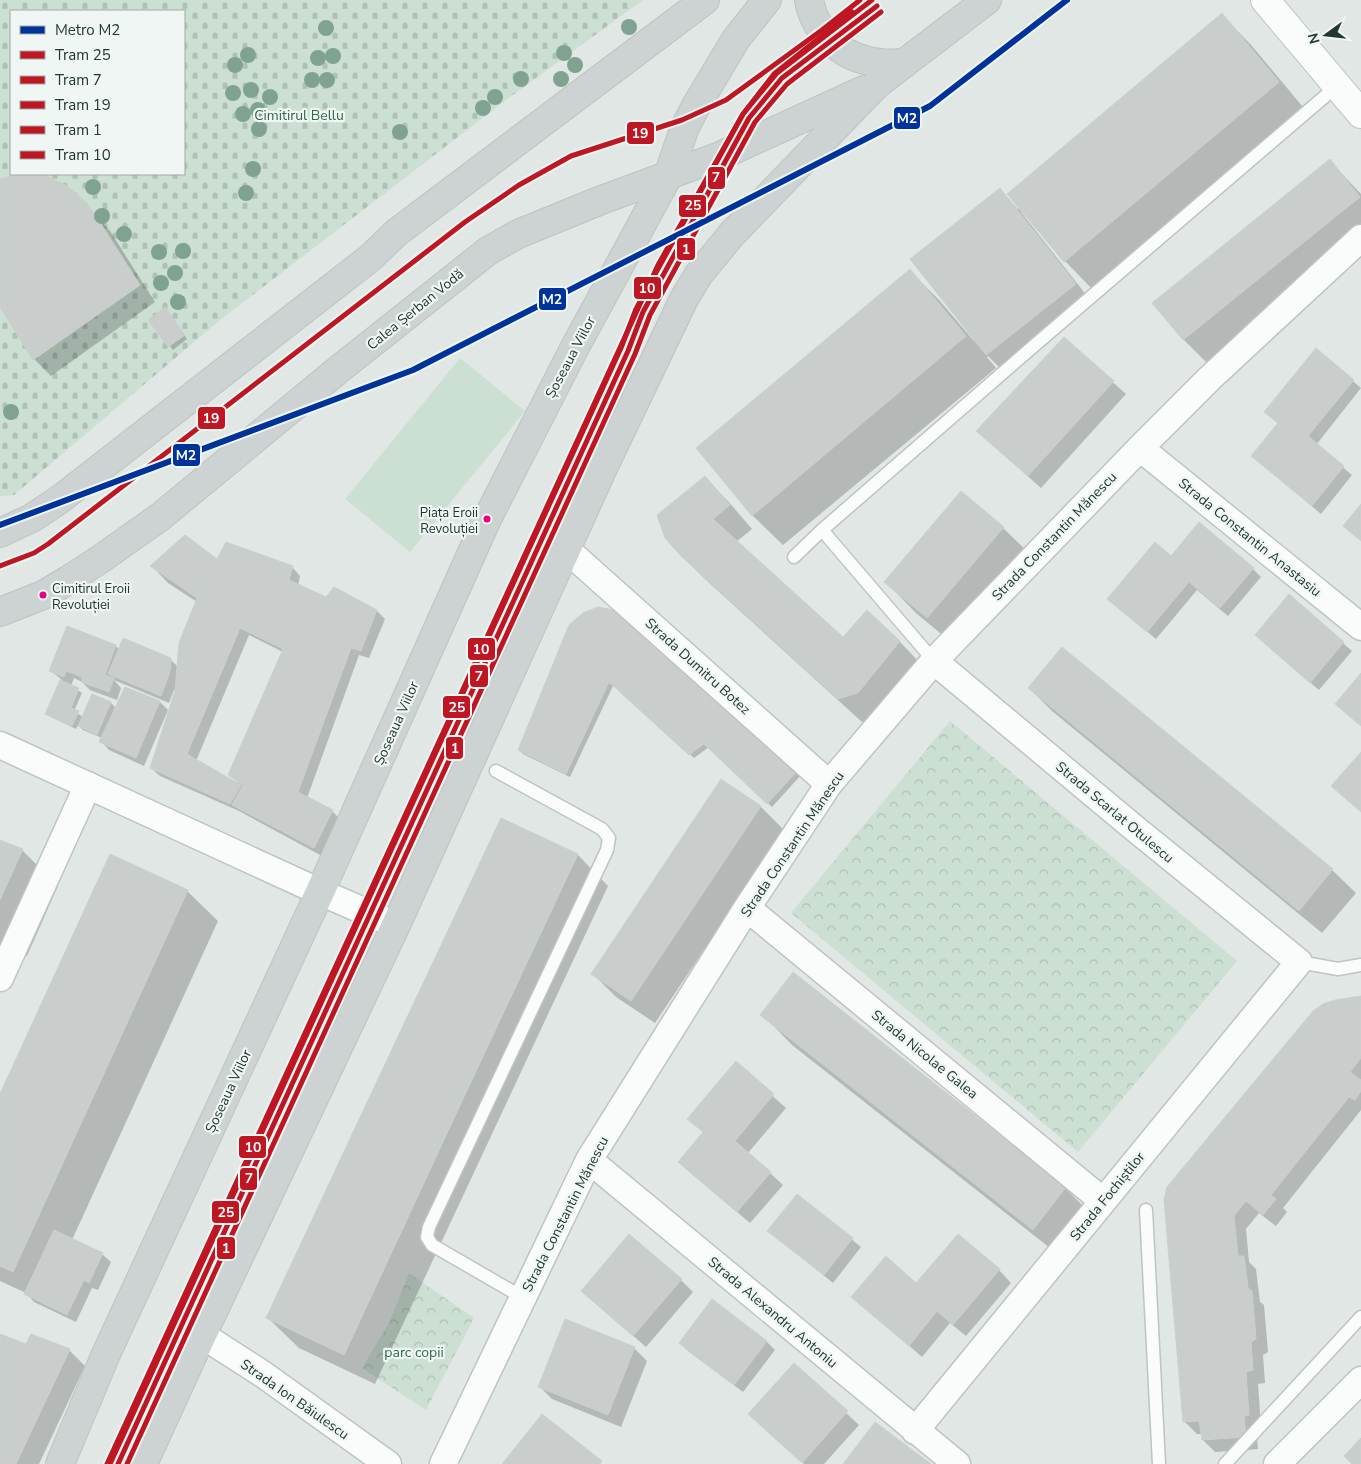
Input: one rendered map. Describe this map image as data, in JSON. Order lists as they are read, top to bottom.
{
  "streets": {
    "main road": ["Calea Șerban Vodă", "Șoseaua Viilor"],
    "street": [
      "Strada Constantin Mănescu",
      "Strada Constantin Anastasiu",
      "Strada Dumitru Botez",
      "Strada Scarlat Otulescu",
      "Strada Nicolae Galea",
      "Strada Fochiștilor",
      "Strada Alexandru Antoniu",
      "Strada Ion Băiulescu"
    ]
  },
  "crossings": [
    ["Calea Șerban Vodă", "Șoseaua Viilor"],
    ["Strada Constantin Mănescu", "Strada Constantin Anastasiu"],
    ["Strada Constantin Mănescu", "Strada Dumitru Botez"],
    ["Strada Constantin Mănescu", "Strada Scarlat Otulescu"],
    ["Strada Constantin Mănescu", "Strada Nicolae Galea"],
    ["Strada Constantin Mănescu", "Strada Alexandru Antoniu"],
    ["Strada Scarlat Otulescu", "Strada Fochiștilor"],
    ["Strada Nicolae Galea", "Strada Fochiștilor"],
    ["Strada Fochiștilor", "Strada Alexandru Antoniu"]
  ],
  "parks": ["Cimitirul Bellu", "parc copii"],
  "places": ["Piața Eroii Revoluției", "Cimitirul Eroii Revoluției"],
  "lines": [
    "metro line M2",
    "tram line 25",
    "tram line 19",
    "tram line 7",
    "tram line 1",
    "tram line 10"
  ],
  "legend": [
    "Metro M2",
    "Tram 25",
    "Tram 7",
    "Tram 19",
    "Tram 1",
    "Tram 10"
  ],
  "north": "left"
}
